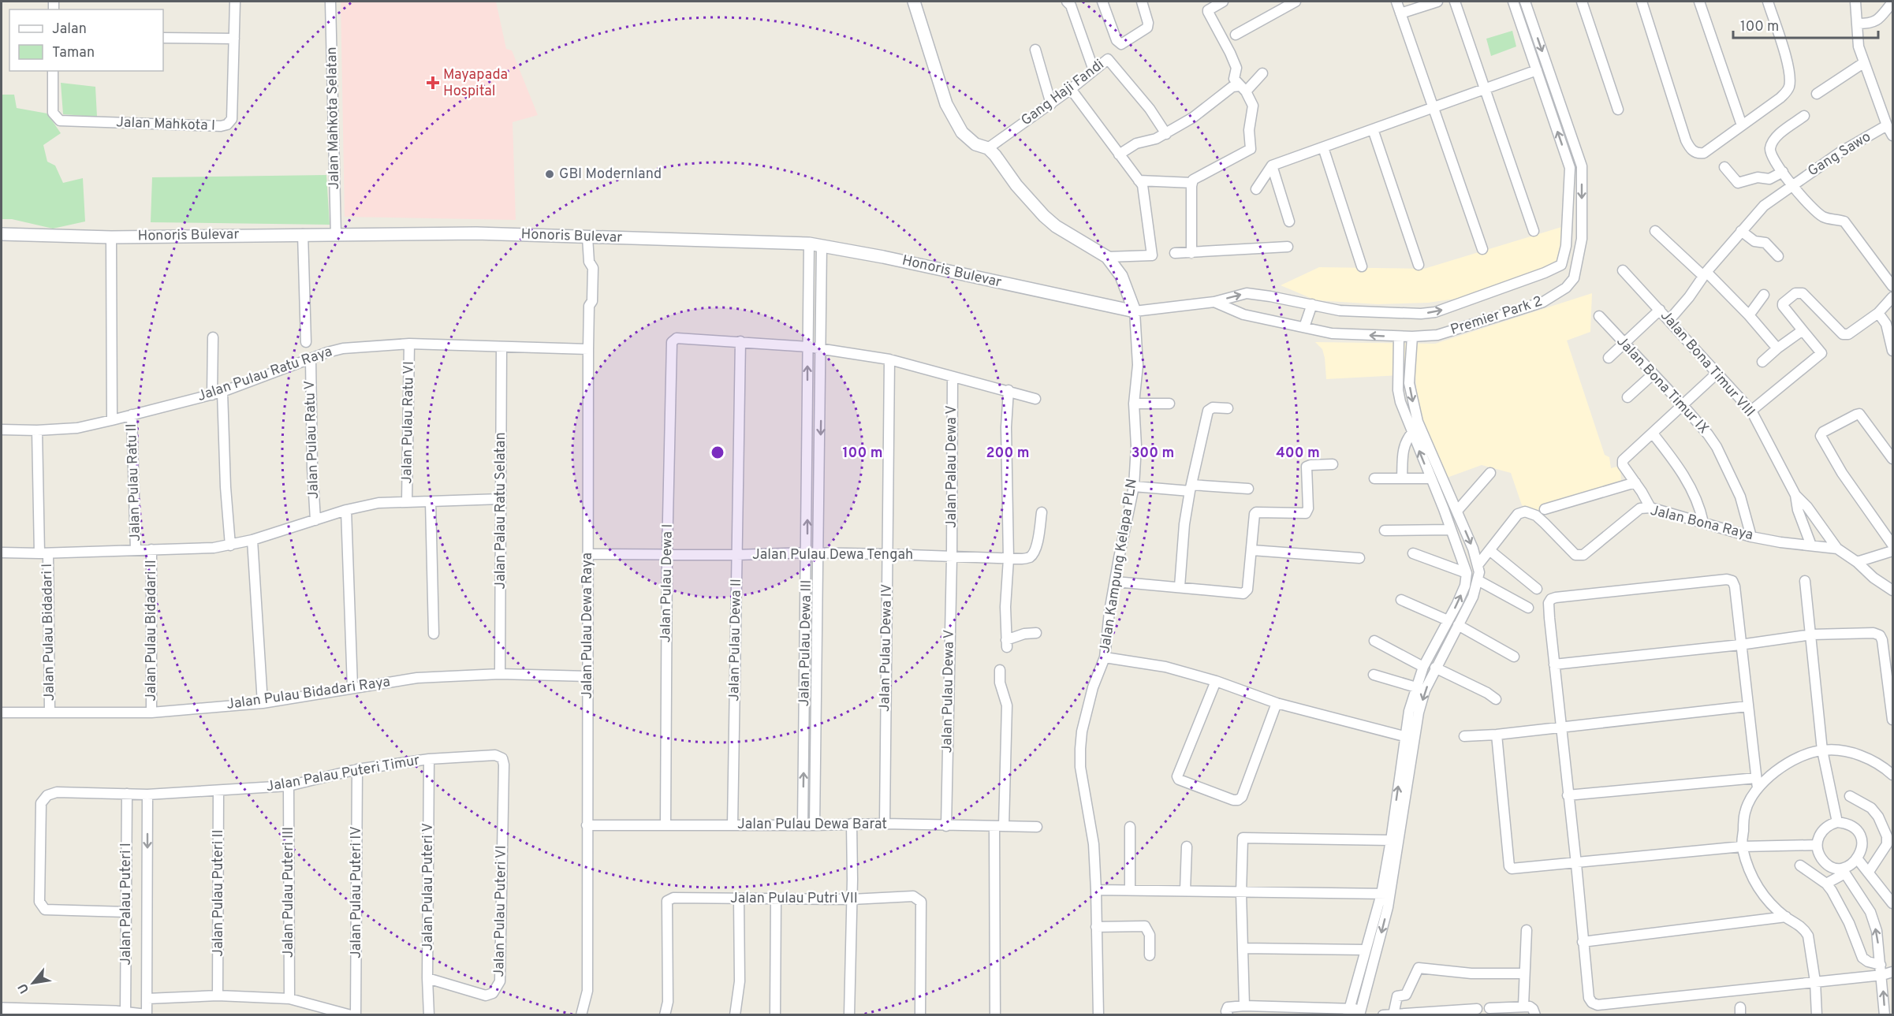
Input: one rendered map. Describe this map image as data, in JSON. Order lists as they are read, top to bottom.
{
  "streets": {
    "street": [
      "Gang Haji Fandi",
      "Jalan Mahkota Selatan",
      "Jalan Mahkota I",
      "Gang Sawo",
      "Honoris Bulevar",
      "Premier Park 2",
      "Jalan Bona Timur VIII",
      "Jalan Pulau Ratu Raya",
      "Jalan Bona Timur IX",
      "Jalan Pulau Ratu VI",
      "Jalan Pulau Ratu V",
      "Jalan Palau Dewa V",
      "Jalan Pulau Ratu II",
      "Jalan Palau Ratu Selatan",
      "Jalan Bona Raya",
      "Jalan Pulau Dewa Tengah",
      "Jalan Kampung Kelapa PLN",
      "Jalan Pulau Dewa I",
      "Jalan Pulau Dewa Raya",
      "Jalan Pulau Bidadari II",
      "Jalan Pulau Bidadari I",
      "Jalan Pulau Dewa II",
      "Jalan Pulau Dewa III",
      "Jalan Pulau Dewa IV",
      "Jalan Pulau Dewa V",
      "Jalan Pulau Bidadari Raya",
      "Jalan Palau Puteri Timur",
      "Jalan Pulau Dewa Barat",
      "Jalan Pulau Puteri V",
      "Jalan Pulau Puteri III",
      "Jalan Pulau Puteri IV",
      "Jalan Pulau Puteri II",
      "Jalan Pulau Putri VII",
      "Jalan Palau Puteri I",
      "Jalan Pulau Puteri VI"
    ]
  },
  "crossings": [
    ["Gang Haji Fandi", "Jalan Kampung Kelapa PLN"],
    ["Jalan Mahkota Selatan", "Honoris Bulevar"],
    ["Gang Sawo", "Jalan Bona Timur VIII"],
    ["Honoris Bulevar", "Premier Park 2"],
    ["Honoris Bulevar", "Jalan Kampung Kelapa PLN"],
    ["Honoris Bulevar", "Jalan Pulau Dewa Raya"],
    ["Honoris Bulevar", "Jalan Pulau Dewa III"],
    ["Premier Park 2", "Jalan Kampung Kelapa PLN"],
    ["Jalan Bona Timur VIII", "Jalan Bona Raya"],
    ["Jalan Pulau Ratu Raya", "Jalan Pulau Ratu VI"],
    ["Jalan Pulau Ratu Raya", "Jalan Pulau Ratu V"],
    ["Jalan Pulau Ratu Raya", "Jalan Pulau Ratu II"],
    ["Jalan Pulau Ratu Raya", "Jalan Palau Ratu Selatan"],
    ["Jalan Pulau Ratu Raya", "Jalan Pulau Dewa Raya"],
    ["Jalan Pulau Ratu Raya", "Jalan Pulau Bidadari I"],
    ["Jalan Bona Timur IX", "Jalan Bona Raya"],
    ["Jalan Palau Dewa V", "Jalan Pulau Dewa Tengah"],
    ["Jalan Palau Dewa V", "Jalan Pulau Dewa V"],
    ["Jalan Palau Ratu Selatan", "Jalan Pulau Bidadari Raya"],
    ["Jalan Pulau Dewa Tengah", "Jalan Pulau Dewa I"],
    ["Jalan Pulau Dewa Tengah", "Jalan Pulau Dewa Raya"],
    ["Jalan Pulau Dewa Tengah", "Jalan Pulau Dewa II"],
    ["Jalan Pulau Dewa Tengah", "Jalan Pulau Dewa III"],
    ["Jalan Pulau Dewa Tengah", "Jalan Pulau Dewa IV"],
    ["Jalan Pulau Dewa Tengah", "Jalan Pulau Dewa V"],
    ["Jalan Pulau Dewa I", "Jalan Pulau Dewa II"],
    ["Jalan Pulau Dewa I", "Jalan Pulau Dewa Barat"],
    ["Jalan Pulau Dewa Raya", "Jalan Pulau Bidadari Raya"],
    ["Jalan Pulau Dewa Raya", "Jalan Pulau Dewa Barat"],
    ["Jalan Pulau Bidadari II", "Jalan Pulau Bidadari Raya"],
    ["Jalan Pulau Bidadari I", "Jalan Pulau Bidadari Raya"],
    ["Jalan Pulau Dewa II", "Jalan Pulau Dewa Barat"],
    ["Jalan Pulau Dewa III", "Jalan Pulau Dewa Barat"],
    ["Jalan Pulau Dewa IV", "Jalan Pulau Dewa Barat"],
    ["Jalan Pulau Dewa V", "Jalan Pulau Dewa Barat"],
    ["Jalan Palau Puteri Timur", "Jalan Pulau Puteri V"],
    ["Jalan Palau Puteri Timur", "Jalan Pulau Puteri III"],
    ["Jalan Palau Puteri Timur", "Jalan Pulau Puteri IV"],
    ["Jalan Palau Puteri Timur", "Jalan Pulau Puteri II"],
    ["Jalan Palau Puteri Timur", "Jalan Palau Puteri I"],
    ["Jalan Palau Puteri Timur", "Jalan Pulau Puteri VI"],
    ["Jalan Pulau Puteri V", "Jalan Pulau Puteri VI"]
  ],
  "places": {
    "health": ["Mayapada Hospital"],
    "other": ["GBI Modernland"]
  },
  "legend": ["Jalan", "Taman"],
  "scale_bar": "100 m",
  "north": "bottom left",
  "rings": [
    "100 m",
    "200 m",
    "300 m",
    "400 m"
  ]
}
